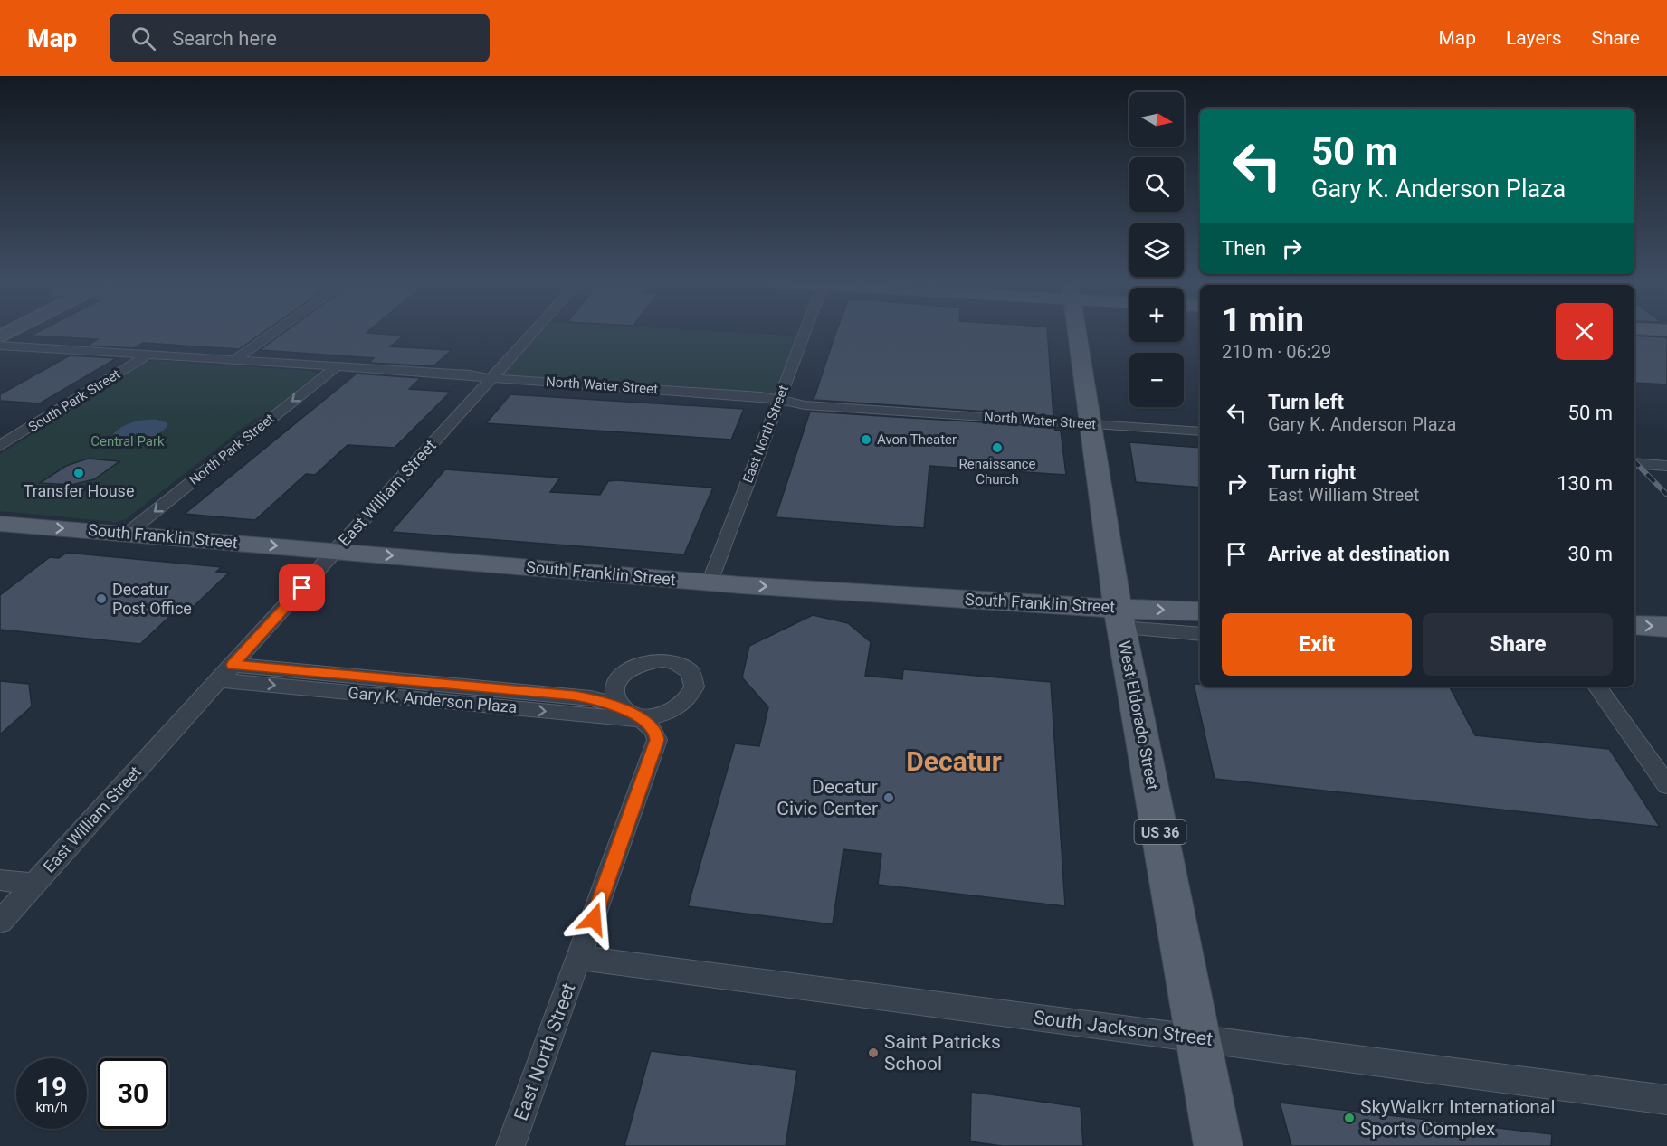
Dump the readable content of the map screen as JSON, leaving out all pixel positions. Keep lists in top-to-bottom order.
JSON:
{
  "streets": {
    "main road": ["South Franklin Street", "West Eldorado Street", "US 36"],
    "street": [
      "North Water Street",
      "South Park Street",
      "East North Street",
      "North Park Street",
      "East William Street",
      "Gary K. Anderson Plaza",
      "South Jackson Street"
    ]
  },
  "crossings": [
    ["North Water Street", "South Park Street"],
    ["North Water Street", "East North Street"],
    ["North Water Street", "North Park Street"],
    ["North Water Street", "East William Street"],
    ["North Water Street", "West Eldorado Street"],
    ["East North Street", "South Franklin Street"],
    ["East North Street", "South Jackson Street"],
    ["North Park Street", "South Franklin Street"],
    ["East William Street", "South Franklin Street"],
    ["East William Street", "Gary K. Anderson Plaza"],
    ["South Franklin Street", "West Eldorado Street"],
    ["West Eldorado Street", "South Jackson Street"]
  ],
  "one_way": ["North Park Street", "South Franklin Street"],
  "districts": ["Decatur"],
  "parks": ["Central Park"],
  "places": [
    "Avon Theater",
    "Renaissance Church",
    "Transfer House",
    "Decatur Post Office",
    "Decatur Civic Center",
    "Saint Patricks School",
    "SkyWalkrr International Sports Complex"
  ],
  "north": "right",
  "page": {
    "header": "Map",
    "search": "Search here",
    "nav": ["Map", "Layers", "Share"],
    "map_buttons": ["+", "−"],
    "turn": ["50 m", "Gary K. Anderson Plaza"],
    "then": "Then",
    "heading": ["1 min", "210 m · 06:29"],
    "list": [
      {
        "name": "Turn left",
        "note": "Gary K. Anderson Plaza",
        "value": "50 m"
      },
      {
        "name": "Turn right",
        "note": "East William Street",
        "value": "130 m"
      },
      {
        "name": "Arrive at destination",
        "value": "30 m"
      }
    ],
    "buttons": ["Exit", "Share"],
    "speed": "19 km/h",
    "limit": "30"
  }
}
